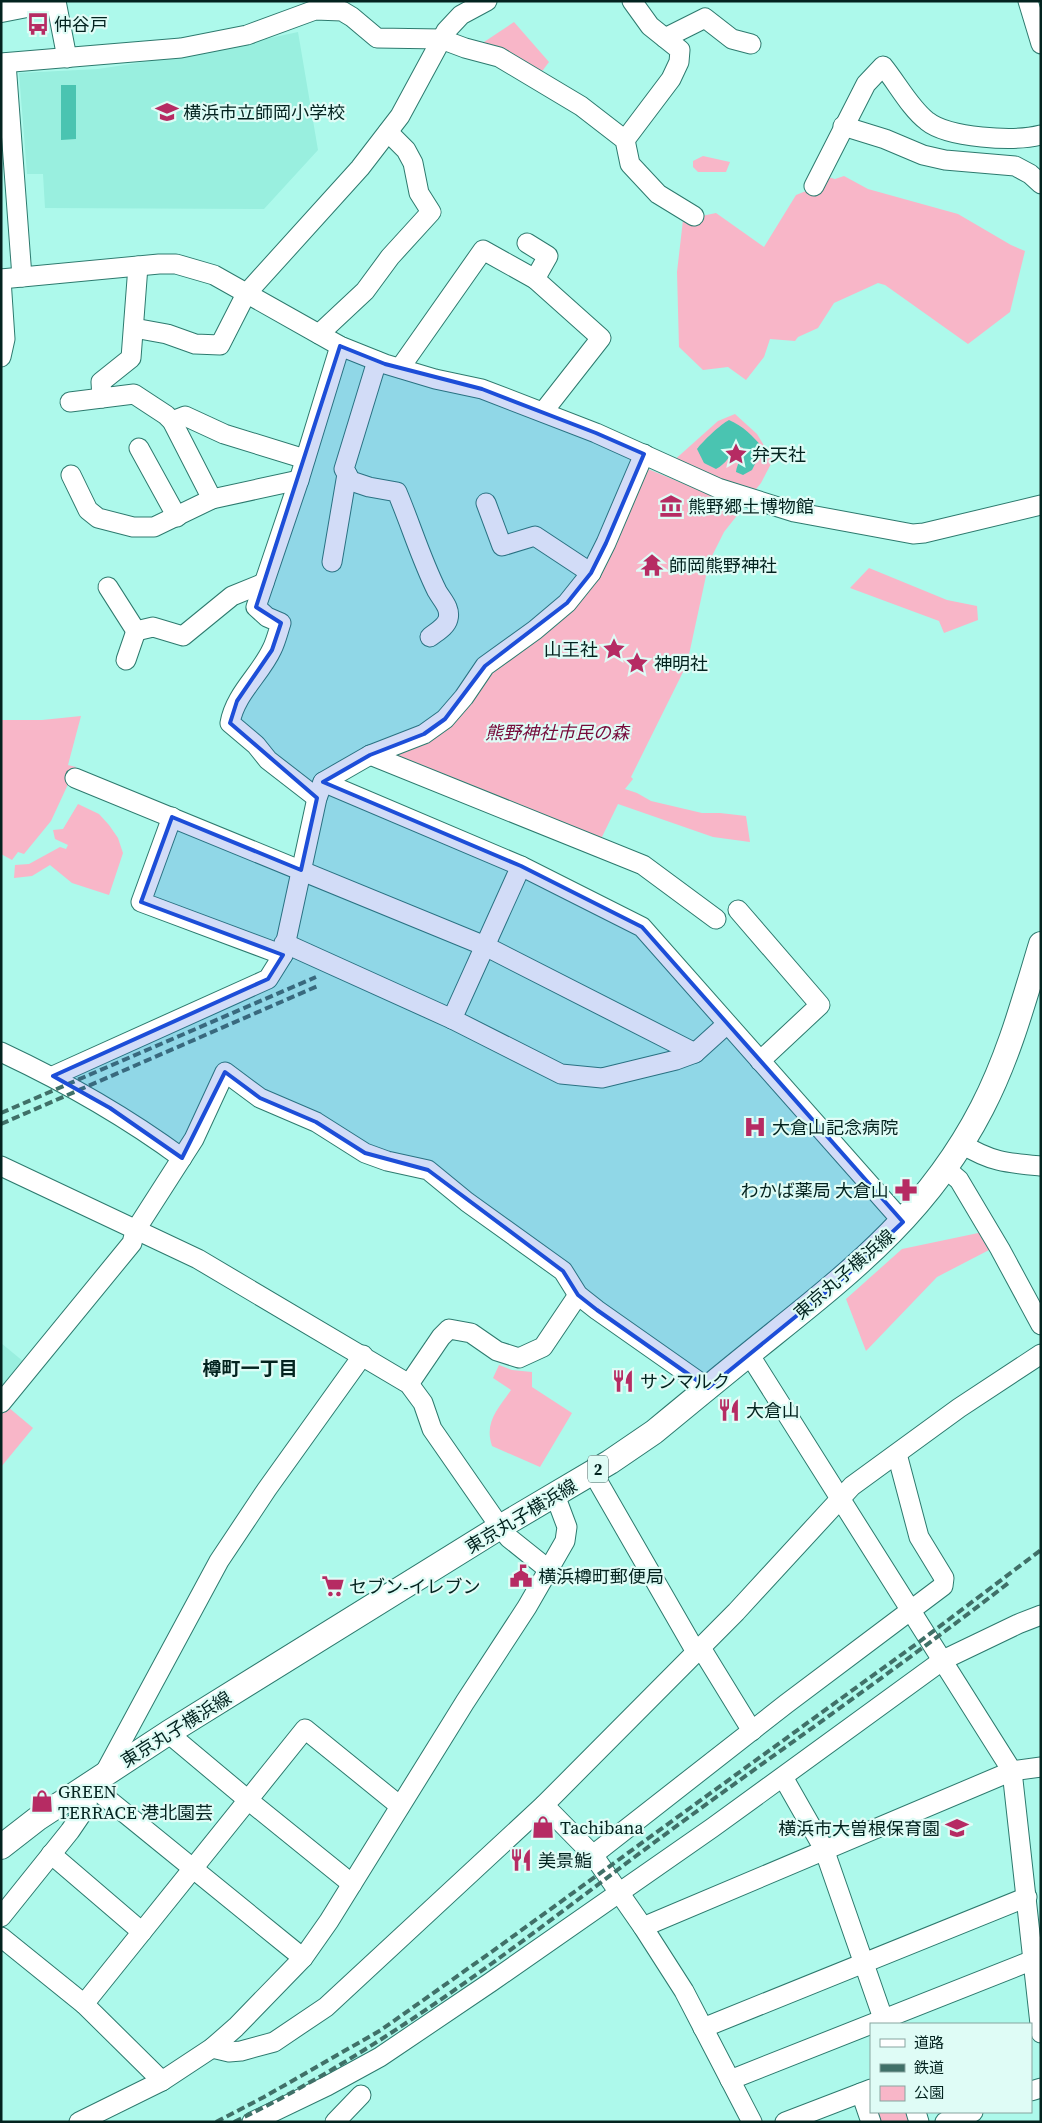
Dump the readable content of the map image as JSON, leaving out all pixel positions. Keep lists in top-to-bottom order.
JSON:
{
  "streets": {
    "main road": ["東京丸子横浜線", "2"]
  },
  "districts": ["樽町一丁目"],
  "parks": ["熊野神社市民の森"],
  "places": {
    "bus stop": ["仲谷戸"],
    "school or university": ["横浜市立師岡小学校", "横浜市大曽根保育園"],
    "place": ["弁天社", "山王社", "神明社"],
    "museum": ["熊野郷土博物館"],
    "temple": ["師岡熊野神社"],
    "hospital": ["大倉山記念病院"],
    "pharmacy": ["わかば薬局 大倉山"],
    "restaurant": ["サンマルク", "大倉山", "美景鮨"],
    "public building": ["横浜樽町郵便局"],
    "supermarket": ["セブン-イレブン"],
    "shop": ["GREEN TERRACE 港北園芸", "Tachibana"]
  },
  "legend": ["道路", "鉄道", "公園"]
}
